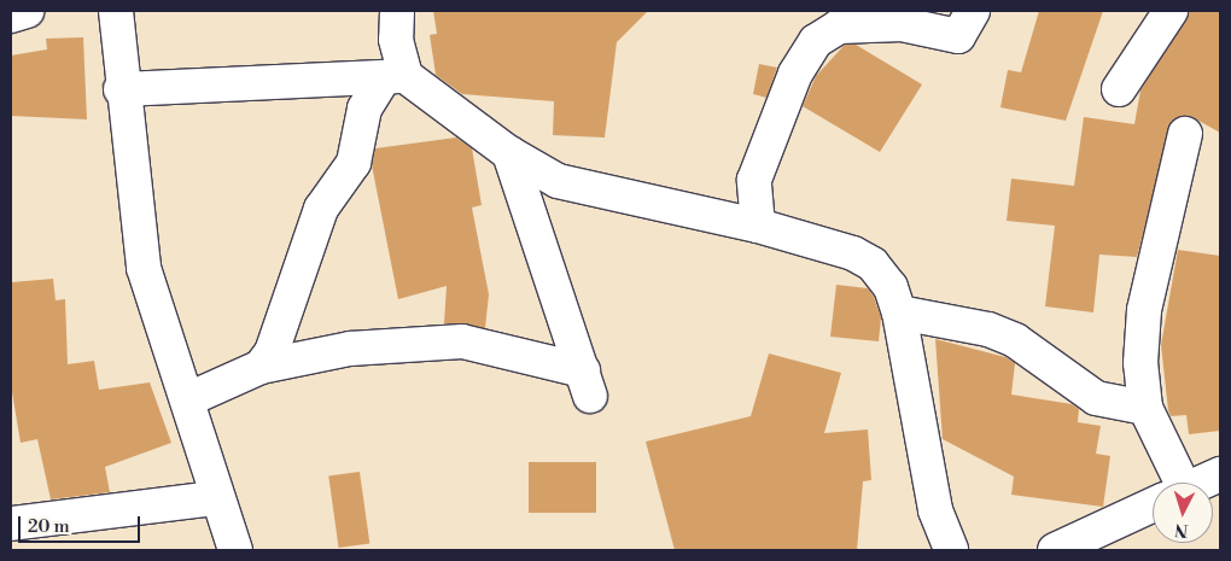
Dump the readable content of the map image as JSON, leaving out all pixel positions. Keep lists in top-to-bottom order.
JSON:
{
  "scale_bar": "20 m",
  "north": "bottom"
}
